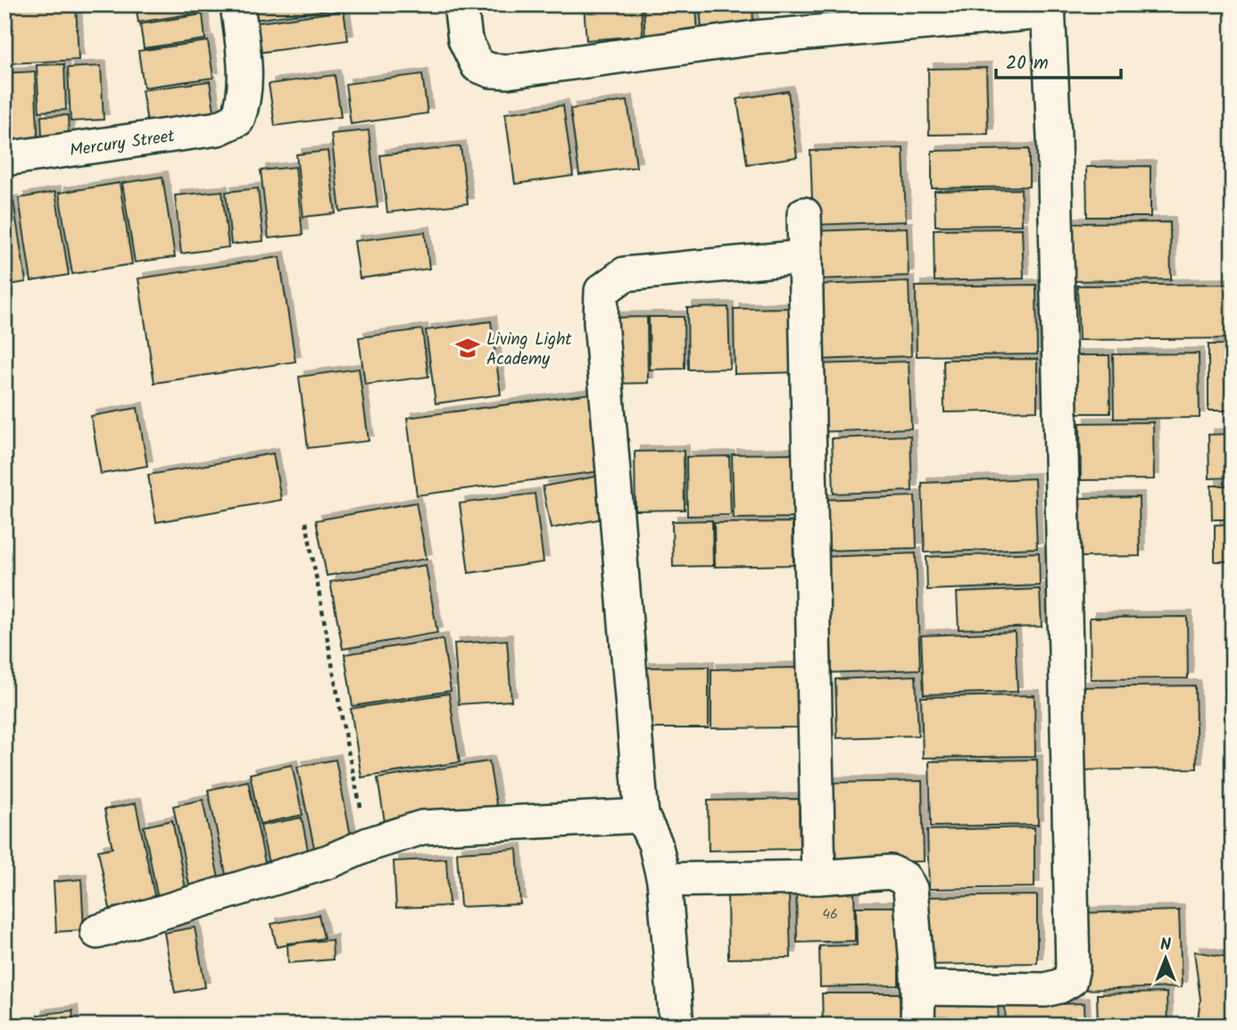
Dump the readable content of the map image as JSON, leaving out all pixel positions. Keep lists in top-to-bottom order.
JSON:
{
  "streets": {
    "street": ["Mercury Street"]
  },
  "places": {
    "school or university": ["Living Light Academy"]
  },
  "house_numbers": ["46"],
  "scale_bar": "20 m",
  "north": "top"
}
